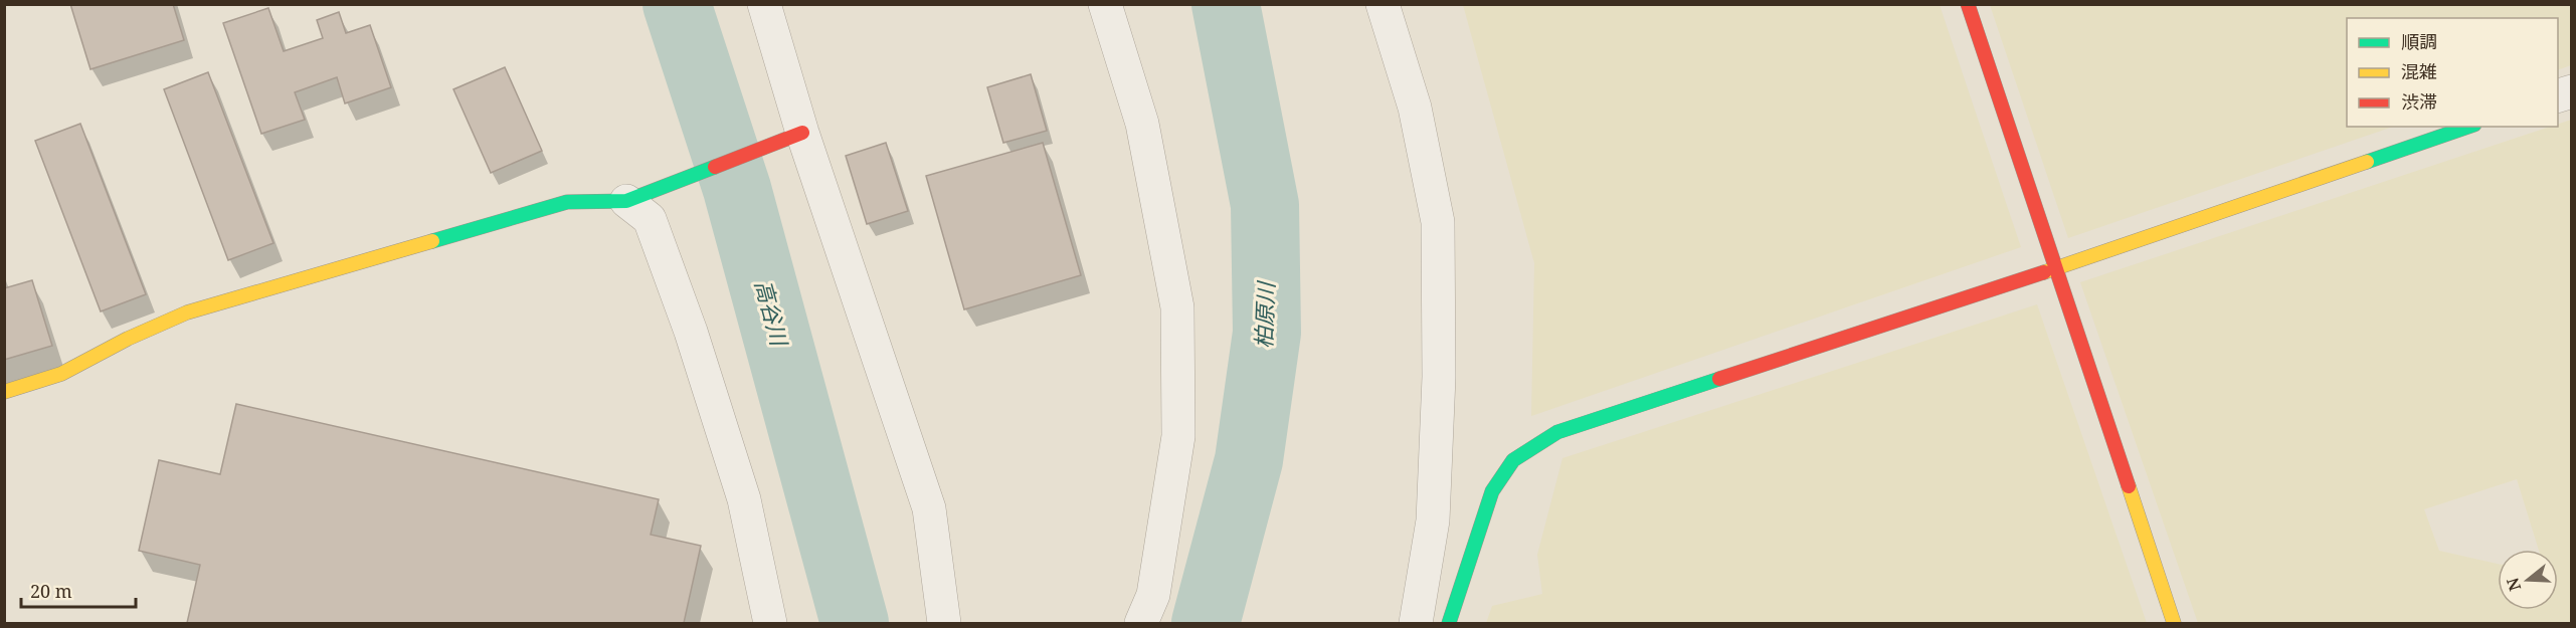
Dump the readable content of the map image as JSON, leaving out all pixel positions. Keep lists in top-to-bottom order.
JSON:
{
  "water": ["高谷川", "柏原川"],
  "legend": ["順調", "混雑", "渋滞"],
  "scale_bar": "20 m",
  "north": "left"
}
